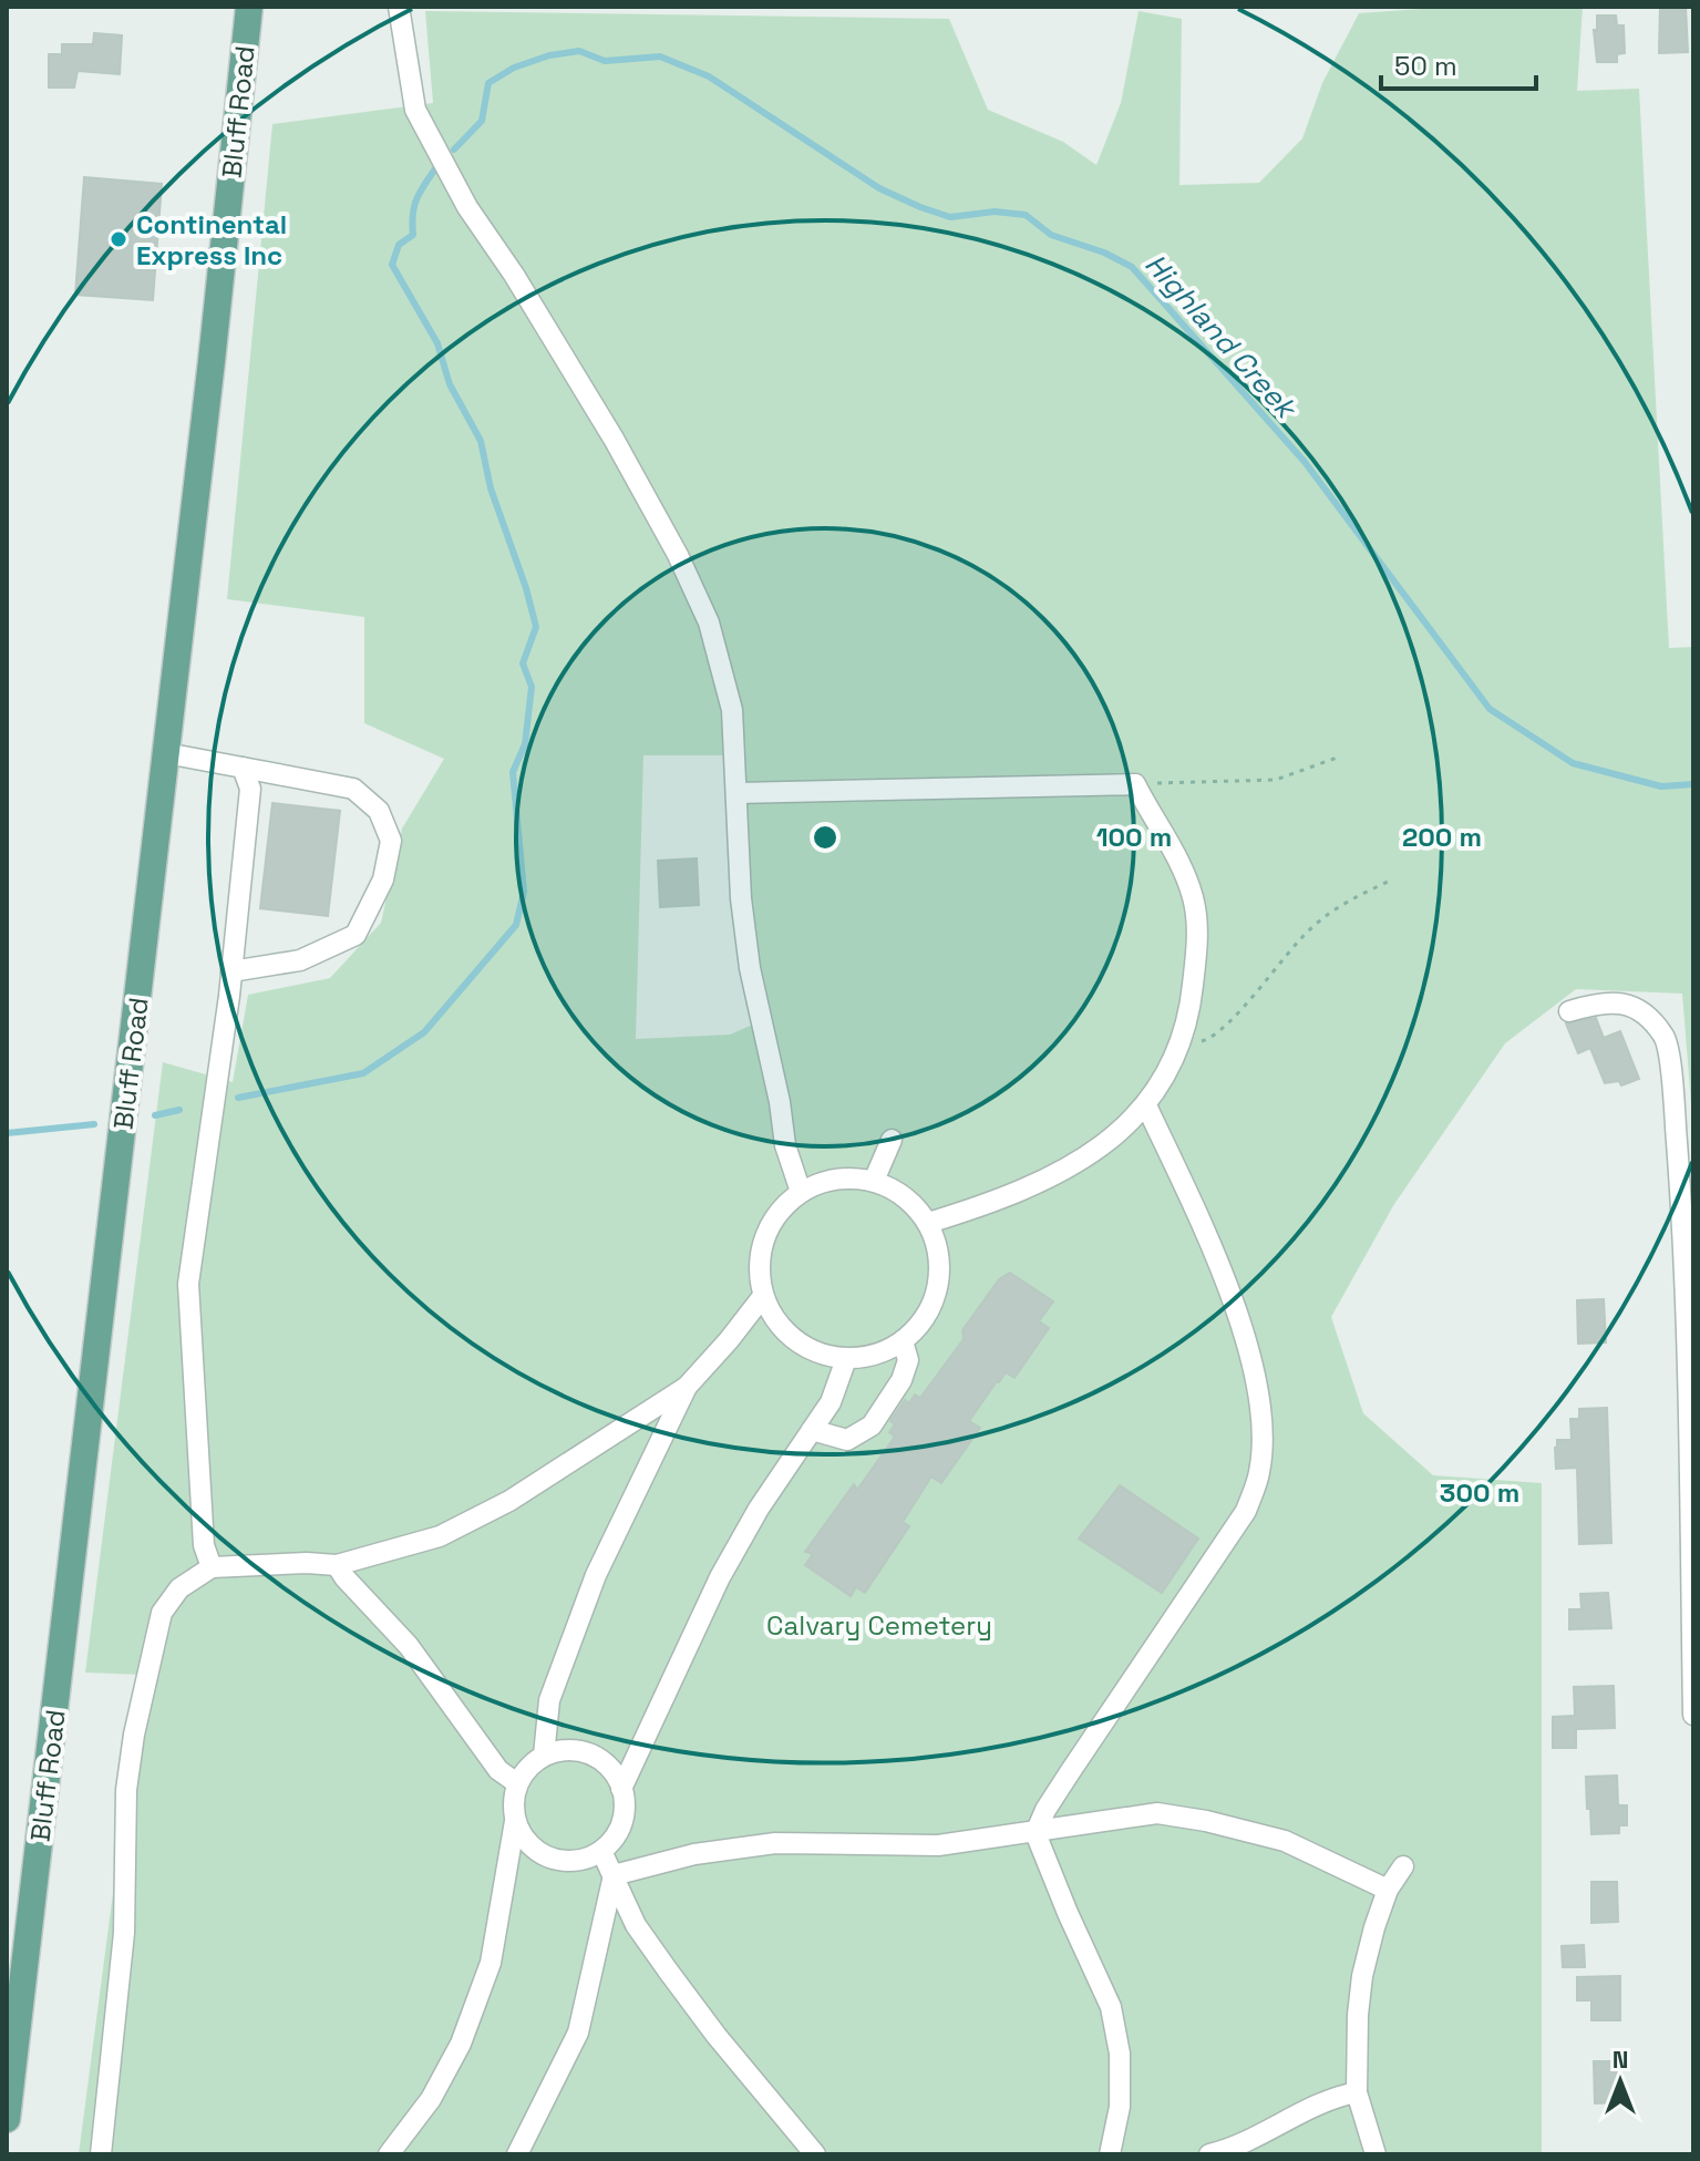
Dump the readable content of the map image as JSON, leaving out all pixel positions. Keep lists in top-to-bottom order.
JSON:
{
  "streets": {
    "main road": ["Bluff Road"]
  },
  "water": ["Highland Creek"],
  "parks": ["Calvary Cemetery"],
  "places": ["Continental Express Inc"],
  "scale_bar": "50 m",
  "north": "top",
  "rings": ["100 m", "200 m", "300 m"]
}
